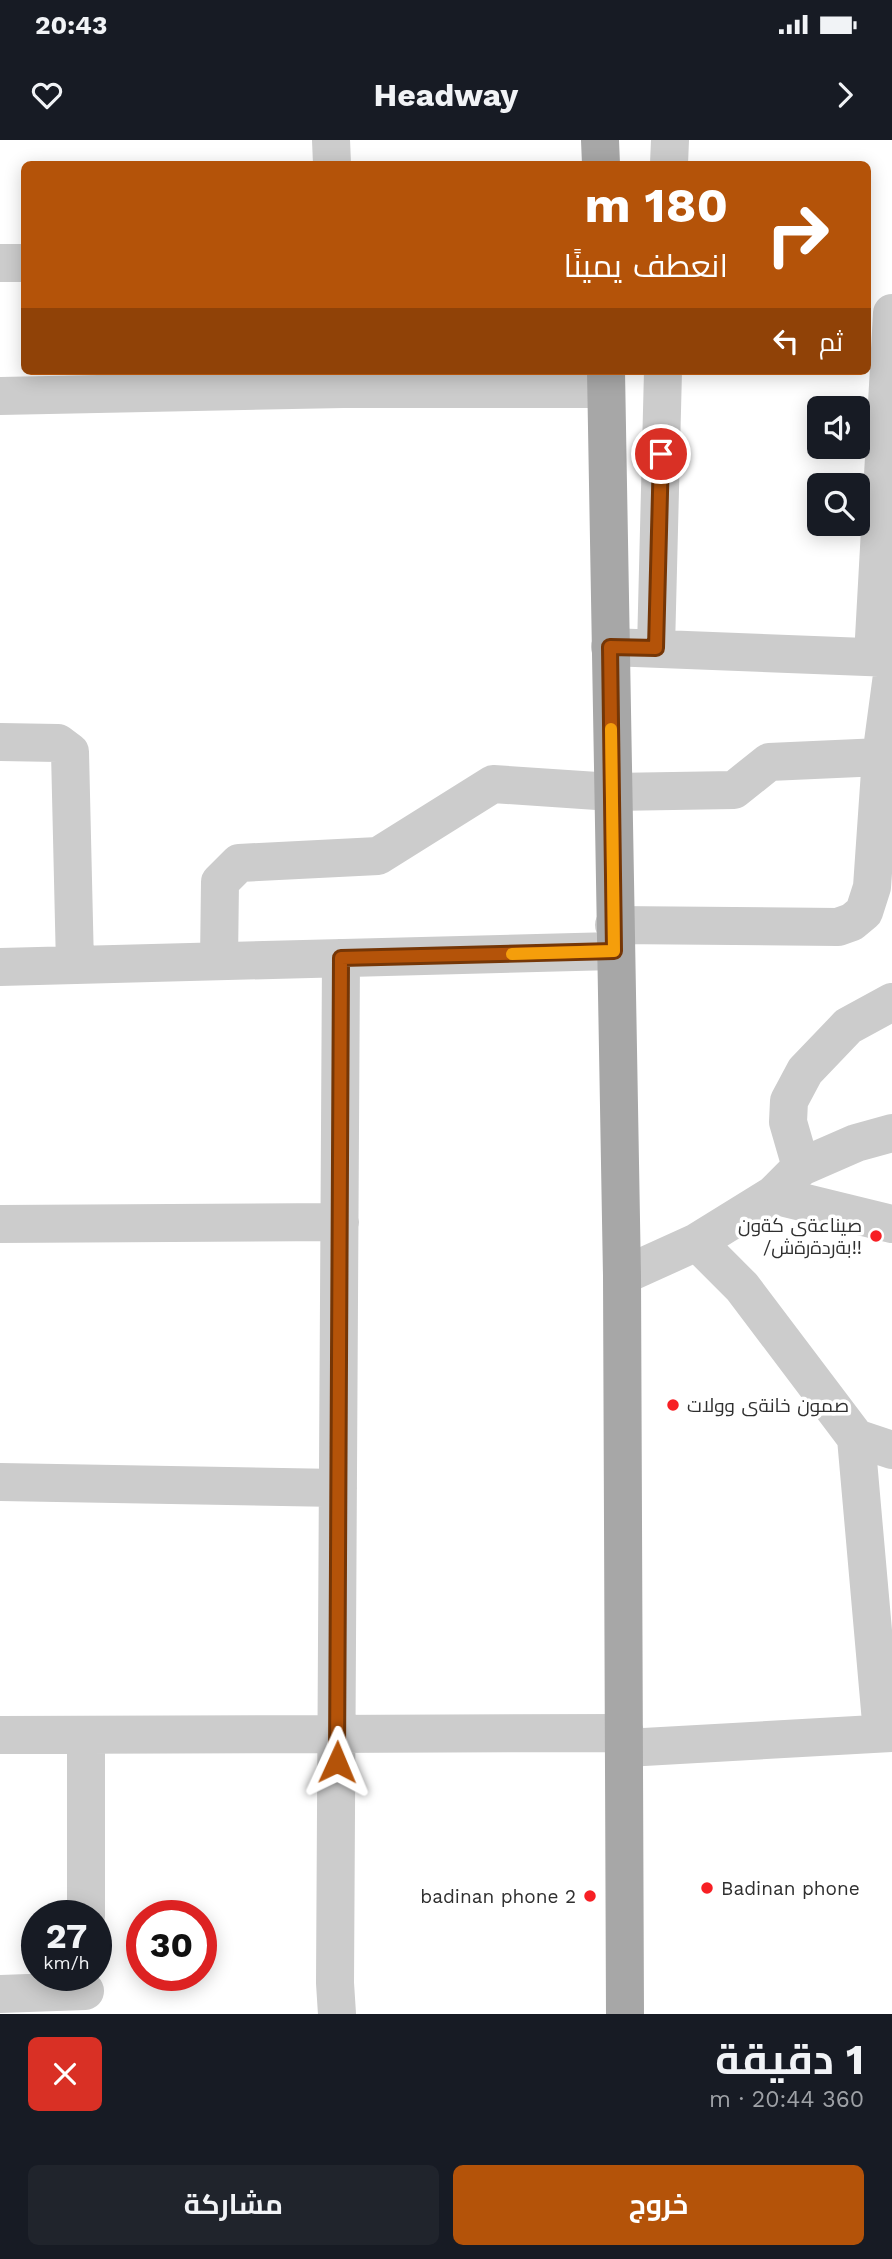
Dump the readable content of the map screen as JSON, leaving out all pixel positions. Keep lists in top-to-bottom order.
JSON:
{
  "places": [
    "صيناعةى كةون /بةردةرةش!!",
    "صمون خانةی وولات",
    "Badinan phone",
    "badinan phone 2"
  ],
  "page": {
    "status": "20:43",
    "header": "Headway",
    "turn": ["180 m", "انعطف يمينًا"],
    "then": "ثم",
    "speed": "27 km/h",
    "limit": "30",
    "heading": ["1 دقيقة", "360 m · 20:44"],
    "buttons": ["خروج", "مشاركة"]
  }
}
